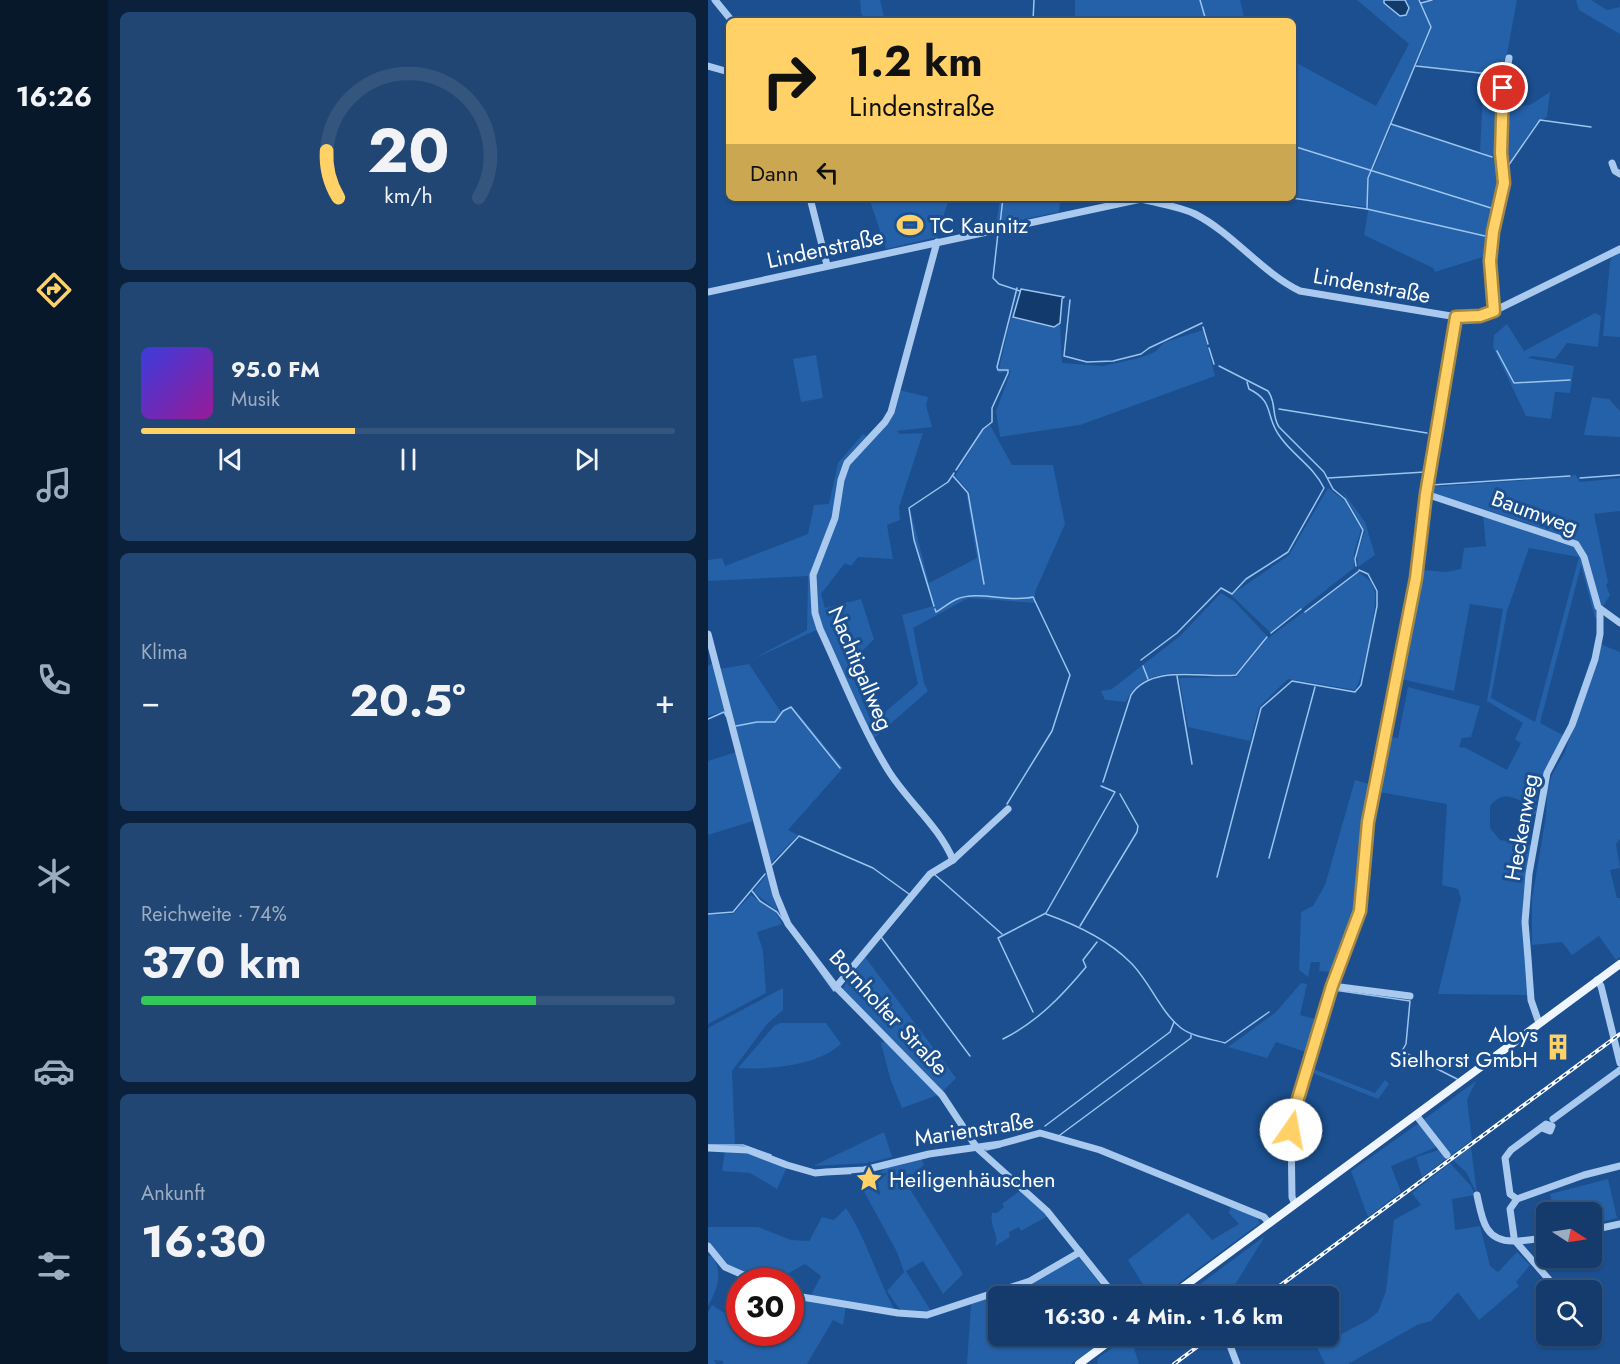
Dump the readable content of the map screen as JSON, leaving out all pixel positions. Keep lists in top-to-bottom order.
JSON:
{
  "streets": {
    "street": [
      "Lindenstraße",
      "Baumweg",
      "Nachtigallweg",
      "Heckenweg",
      "Bornholter Straße",
      "Marienstraße"
    ]
  },
  "crossings": [
    ["Lindenstraße", "Nachtigallweg"],
    ["Baumweg", "Heckenweg"],
    ["Bornholter Straße", "Marienstraße"]
  ],
  "places": {
    "sports": ["TC Kaunitz"],
    "building": ["Aloys Sielhorst GmbH"],
    "place": ["Heiligenhäuschen"]
  },
  "north": "right",
  "page": {
    "tabs": "16:26",
    "turn": ["1.2 km", "Lindenstraße"],
    "then": "Dann",
    "song": ["95.0 FM", "Musik"],
    "tile": [
      "Klima",
      ["Reichweite · 74%", "370 km"],
      ["Ankunft", "16:30"]
    ],
    "heat": ["−", "20.5°", "+"],
    "limit": "30",
    "trip": "16:30 · 4 Min. · 1.6 km",
    "gauge": ["20", "km/h"]
  }
}
